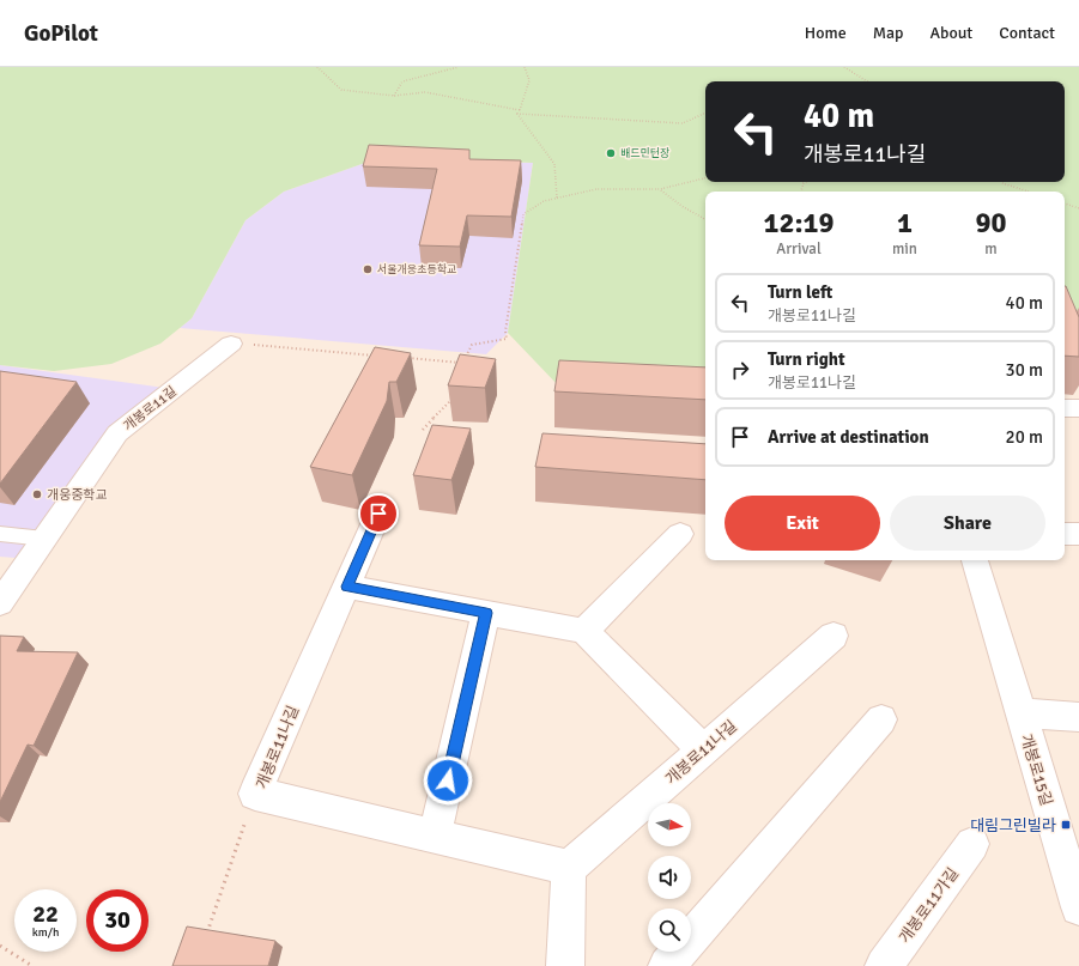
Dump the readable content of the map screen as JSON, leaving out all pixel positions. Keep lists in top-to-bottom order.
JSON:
{
  "streets": {
    "street": [
      "개봉로11길",
      "개봉로11나길",
      "개봉로15길",
      "개봉로11가길"
    ]
  },
  "places": {
    "other": ["배드민턴장", "서울개웅초등학교", "개웅중학교"],
    "transit": ["대림그린빌라"]
  },
  "north": "right",
  "page": {
    "header": "GoPilot",
    "nav": [
      "Home",
      "Map",
      "About",
      "Contact"
    ],
    "turn": ["40 m", "개봉로11나길"],
    "eta": [
      "12:19",
      "Arrival",
      "1",
      "min",
      "90",
      "m"
    ],
    "list": [
      {
        "name": "Turn left",
        "note": "개봉로11나길",
        "value": "40 m"
      },
      {
        "name": "Turn right",
        "note": "개봉로11나길",
        "value": "30 m"
      },
      {
        "name": "Arrive at destination",
        "value": "20 m"
      }
    ],
    "buttons": ["Exit", "Share"],
    "speed": "22 km/h",
    "limit": "30"
  }
}
